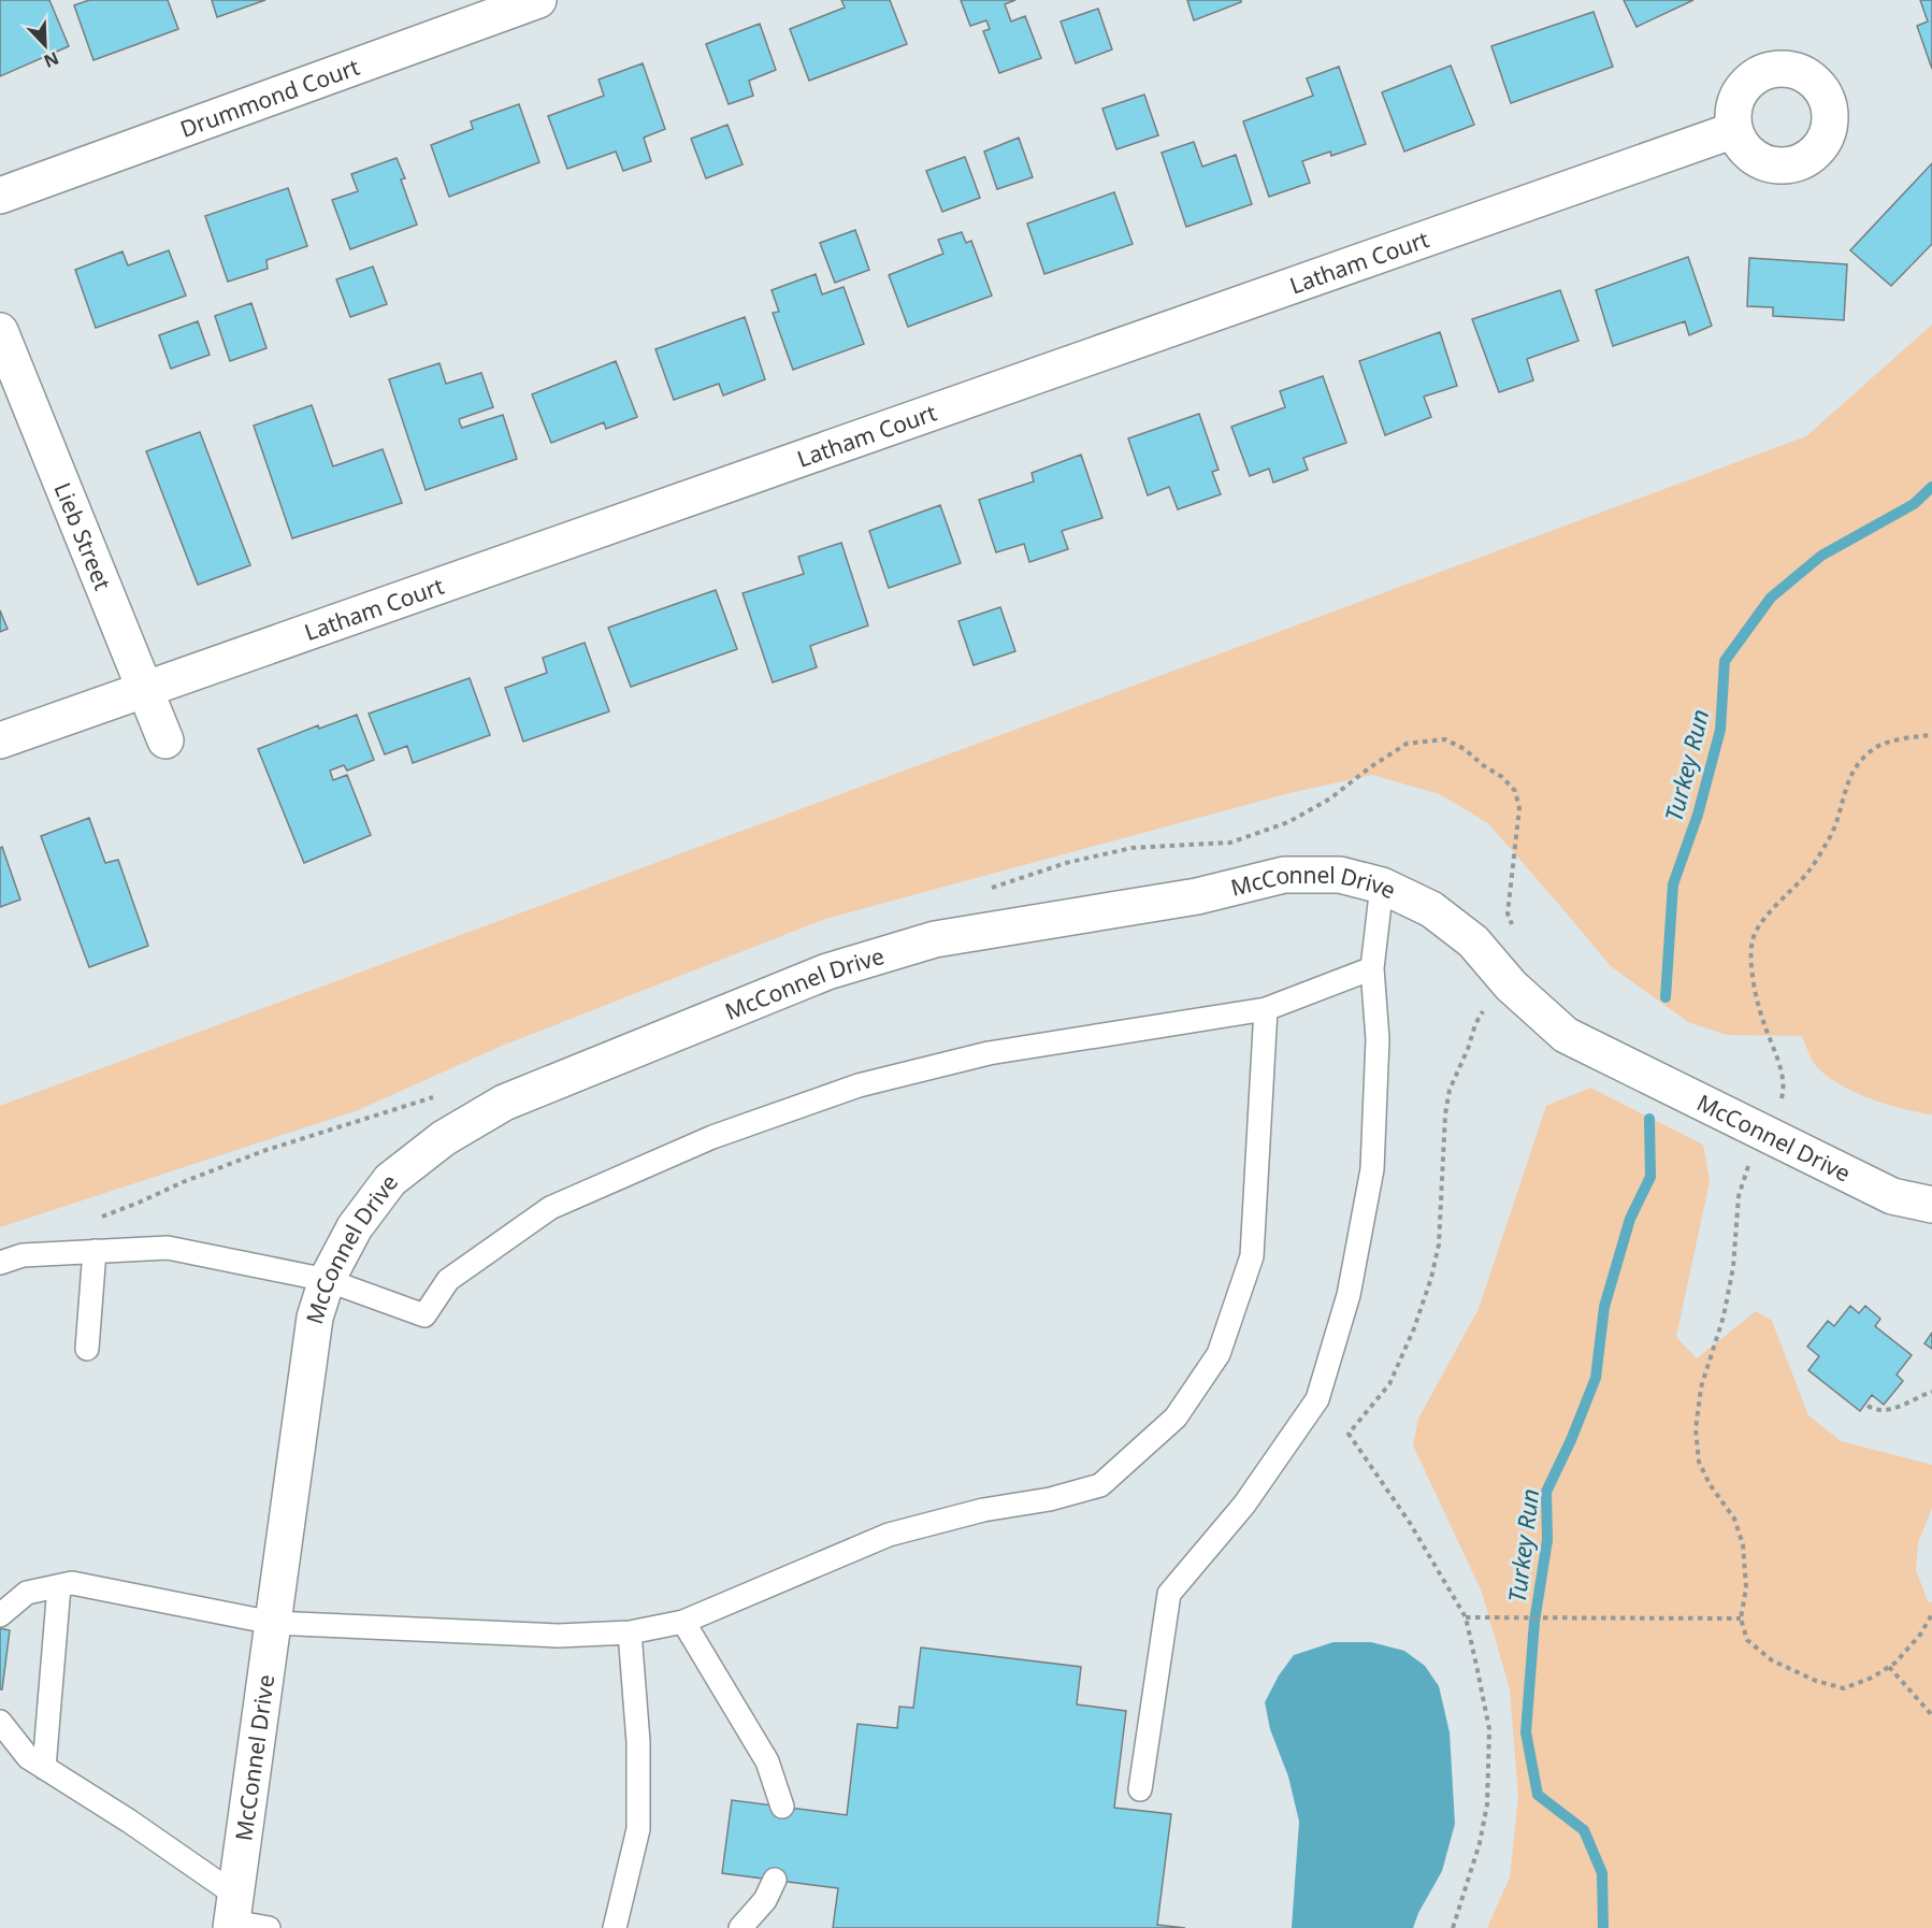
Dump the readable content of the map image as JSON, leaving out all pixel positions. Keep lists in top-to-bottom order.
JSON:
{
  "streets": {
    "street": [
      "Drummond Court",
      "Latham Court",
      "Lieb Street",
      "McConnel Drive"
    ]
  },
  "crossings": [
    ["Latham Court", "Lieb Street"]
  ],
  "water": ["Turkey Run"],
  "north": "bottom right"
}
